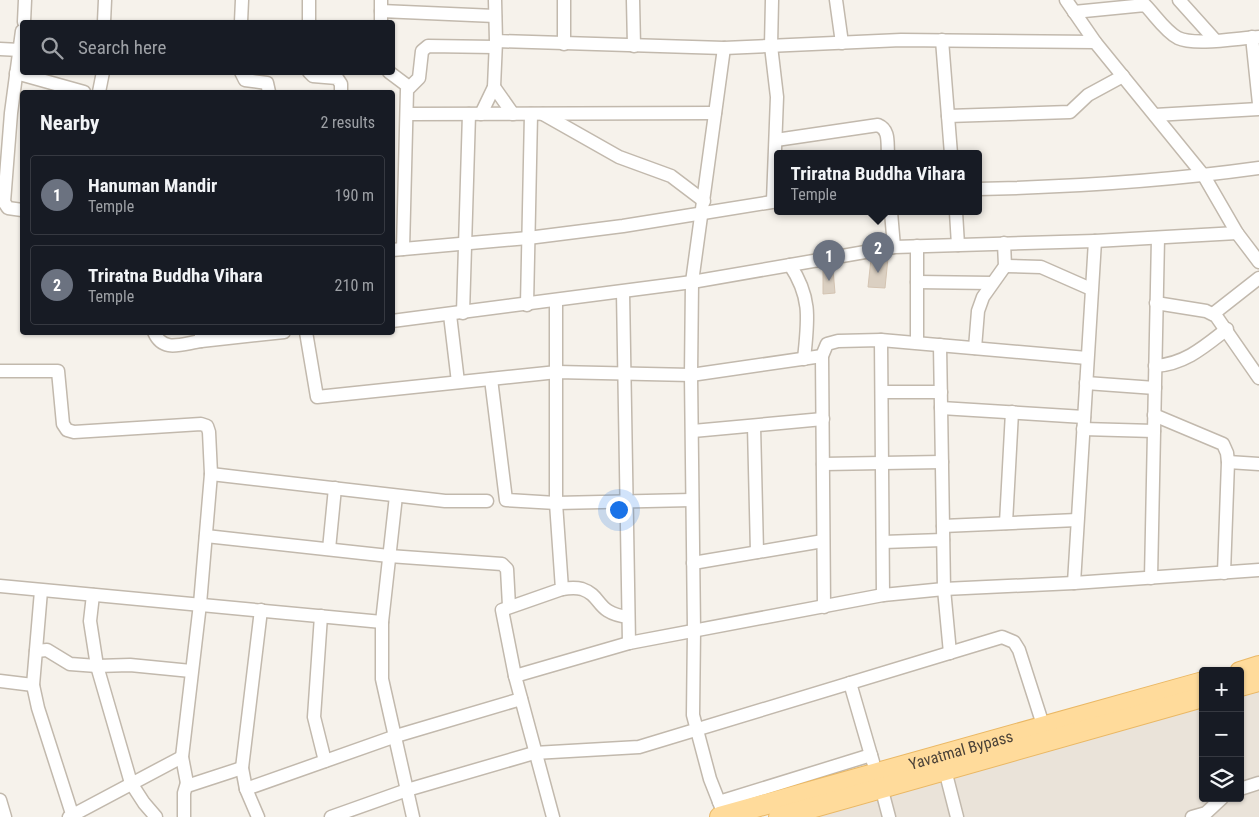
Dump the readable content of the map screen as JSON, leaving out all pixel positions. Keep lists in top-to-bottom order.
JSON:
{
  "streets": {
    "main road": ["Yavatmal Bypass"]
  },
  "page": {
    "search": "Search here",
    "heading": ["Nearby", "2 results"],
    "popup": ["Triratna Buddha Vihara", "Temple"],
    "list": [
      {
        "mark": "1",
        "name": "Hanuman Mandir",
        "note": "Temple",
        "value": "190 m"
      },
      {
        "mark": "2",
        "name": "Triratna Buddha Vihara",
        "note": "Temple",
        "value": "210 m"
      }
    ],
    "pins": ["2", "1"],
    "map_buttons": ["+", "−"]
  }
}
